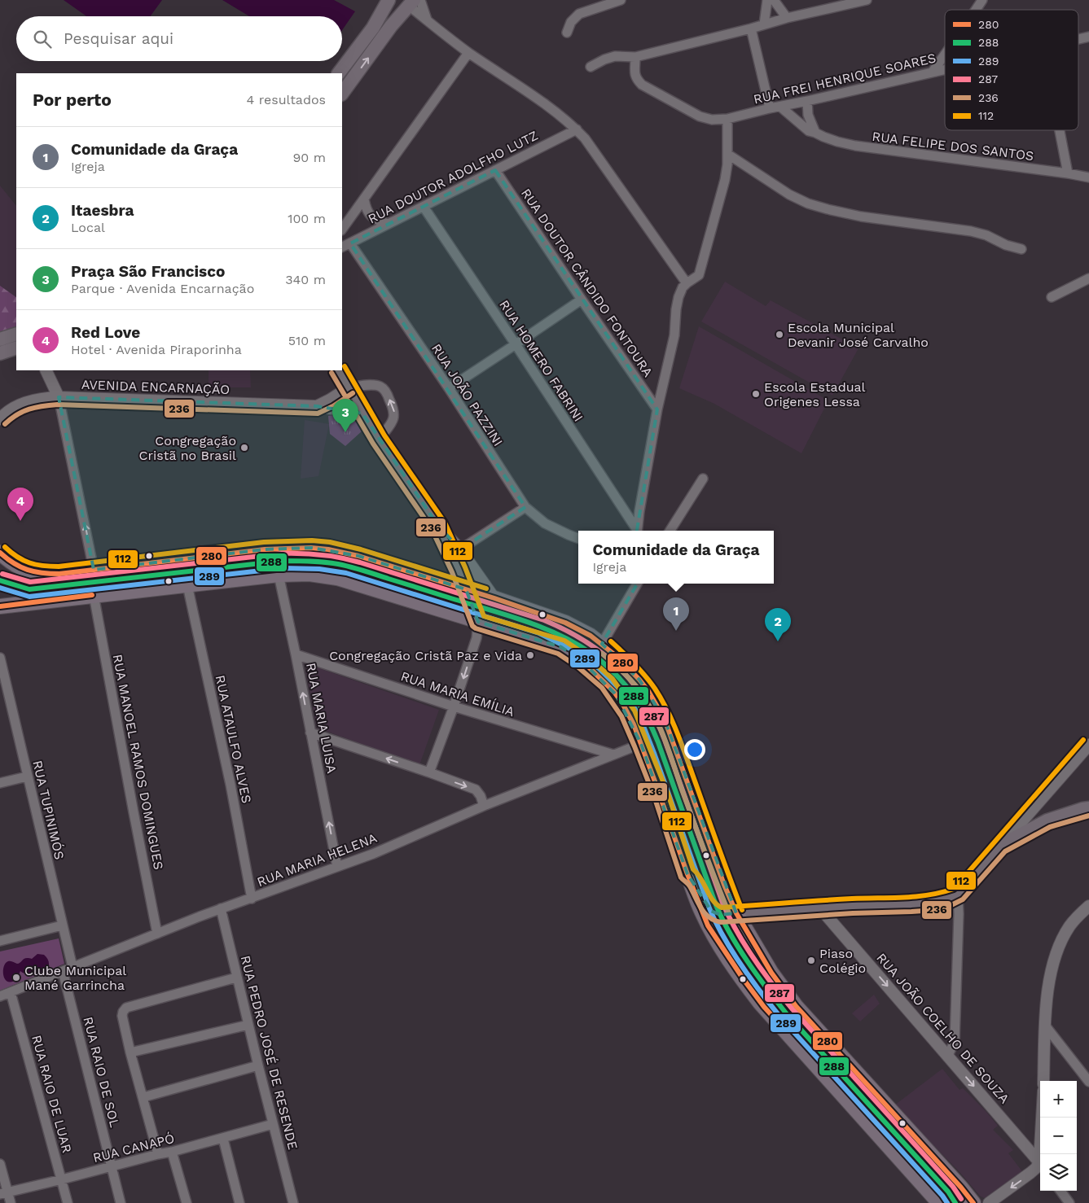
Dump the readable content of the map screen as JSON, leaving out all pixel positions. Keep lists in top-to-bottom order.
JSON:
{
  "streets": {
    "street": [
      "RUA FREI HENRIQUE SOARES",
      "RUA FELIPE DOS SANTOS",
      "RUA DOUTOR ADOLFHO LUTZ",
      "RUA DOUTOR CÂNDIDO FONTOURA",
      "RUA HOMERO FABRINI",
      "AVENIDA ENCARNAÇÃO",
      "RUA JOÃO PAZZINI",
      "RUA MARIA EMÍLIA",
      "RUA MARIA LUISA",
      "RUA ATAULFO ALVES",
      "RUA MANOEL RAMOS DOMINGUES",
      "RUA TUPINIMÓS",
      "RUA MARIA HELENA",
      "RUA JOÃO COELHO DE SOUZA",
      "RUA PEDRO JOSÉ DE RESENDE",
      "RUA RAIO DE SOL",
      "RUA RAIO DE LUAR",
      "RUA CANAPÓ"
    ]
  },
  "crossings": [
    ["RUA FREI HENRIQUE SOARES", "RUA FELIPE DOS SANTOS"],
    ["RUA DOUTOR ADOLFHO LUTZ", "RUA DOUTOR CÂNDIDO FONTOURA"],
    ["RUA DOUTOR ADOLFHO LUTZ", "RUA HOMERO FABRINI"],
    ["RUA DOUTOR ADOLFHO LUTZ", "RUA JOÃO PAZZINI"],
    ["RUA MARIA EMÍLIA", "RUA MARIA LUISA"],
    ["RUA MARIA EMÍLIA", "RUA MARIA HELENA"],
    ["RUA MARIA LUISA", "RUA MARIA HELENA"],
    ["RUA ATAULFO ALVES", "RUA MARIA HELENA"],
    ["RUA MANOEL RAMOS DOMINGUES", "RUA MARIA HELENA"],
    ["RUA TUPINIMÓS", "RUA MARIA HELENA"],
    ["RUA MARIA HELENA", "RUA PEDRO JOSÉ DE RESENDE"],
    ["RUA MARIA HELENA", "RUA RAIO DE SOL"],
    ["RUA MARIA HELENA", "RUA RAIO DE LUAR"],
    ["RUA PEDRO JOSÉ DE RESENDE", "RUA CANAPÓ"],
    ["RUA RAIO DE SOL", "RUA CANAPÓ"],
    ["RUA RAIO DE LUAR", "RUA CANAPÓ"]
  ],
  "one_way": ["RUA MARIA LUISA", "RUA JOÃO COELHO DE SOUZA"],
  "places": [
    "Escola Municipal Devanir José Carvalho",
    "Escola Estadual Origenes Lessa",
    "Congregação Cristã no Brasil",
    "Congregação Cristã Paz e Vida",
    "Piaso Colégio",
    "Clube Municipal Mané Garrincha"
  ],
  "lines": [
    "transit line 112",
    "transit line 236",
    "transit line 280",
    "transit line 287",
    "transit line 288",
    "transit line 289"
  ],
  "legend": [
    "280",
    "288",
    "289",
    "287",
    "236",
    "112"
  ],
  "page": {
    "search": "Pesquisar aqui",
    "heading": ["Por perto", "4 resultados"],
    "list": [
      {
        "mark": "1",
        "name": "Comunidade da Graça",
        "note": "Igreja",
        "value": "90 m"
      },
      {
        "mark": "2",
        "name": "Itaesbra",
        "note": "Local",
        "value": "100 m"
      },
      {
        "mark": "3",
        "name": "Praça São Francisco",
        "note": "Parque · Avenida Encarnação",
        "value": "340 m"
      },
      {
        "mark": "4",
        "name": "Red Love",
        "note": "Hotel · Avenida Piraporinha",
        "value": "510 m"
      }
    ],
    "pins": [
      "3",
      "4",
      "1",
      "2"
    ],
    "popup": ["Comunidade da Graça", "Igreja"],
    "map_buttons": ["+", "−"]
  }
}
